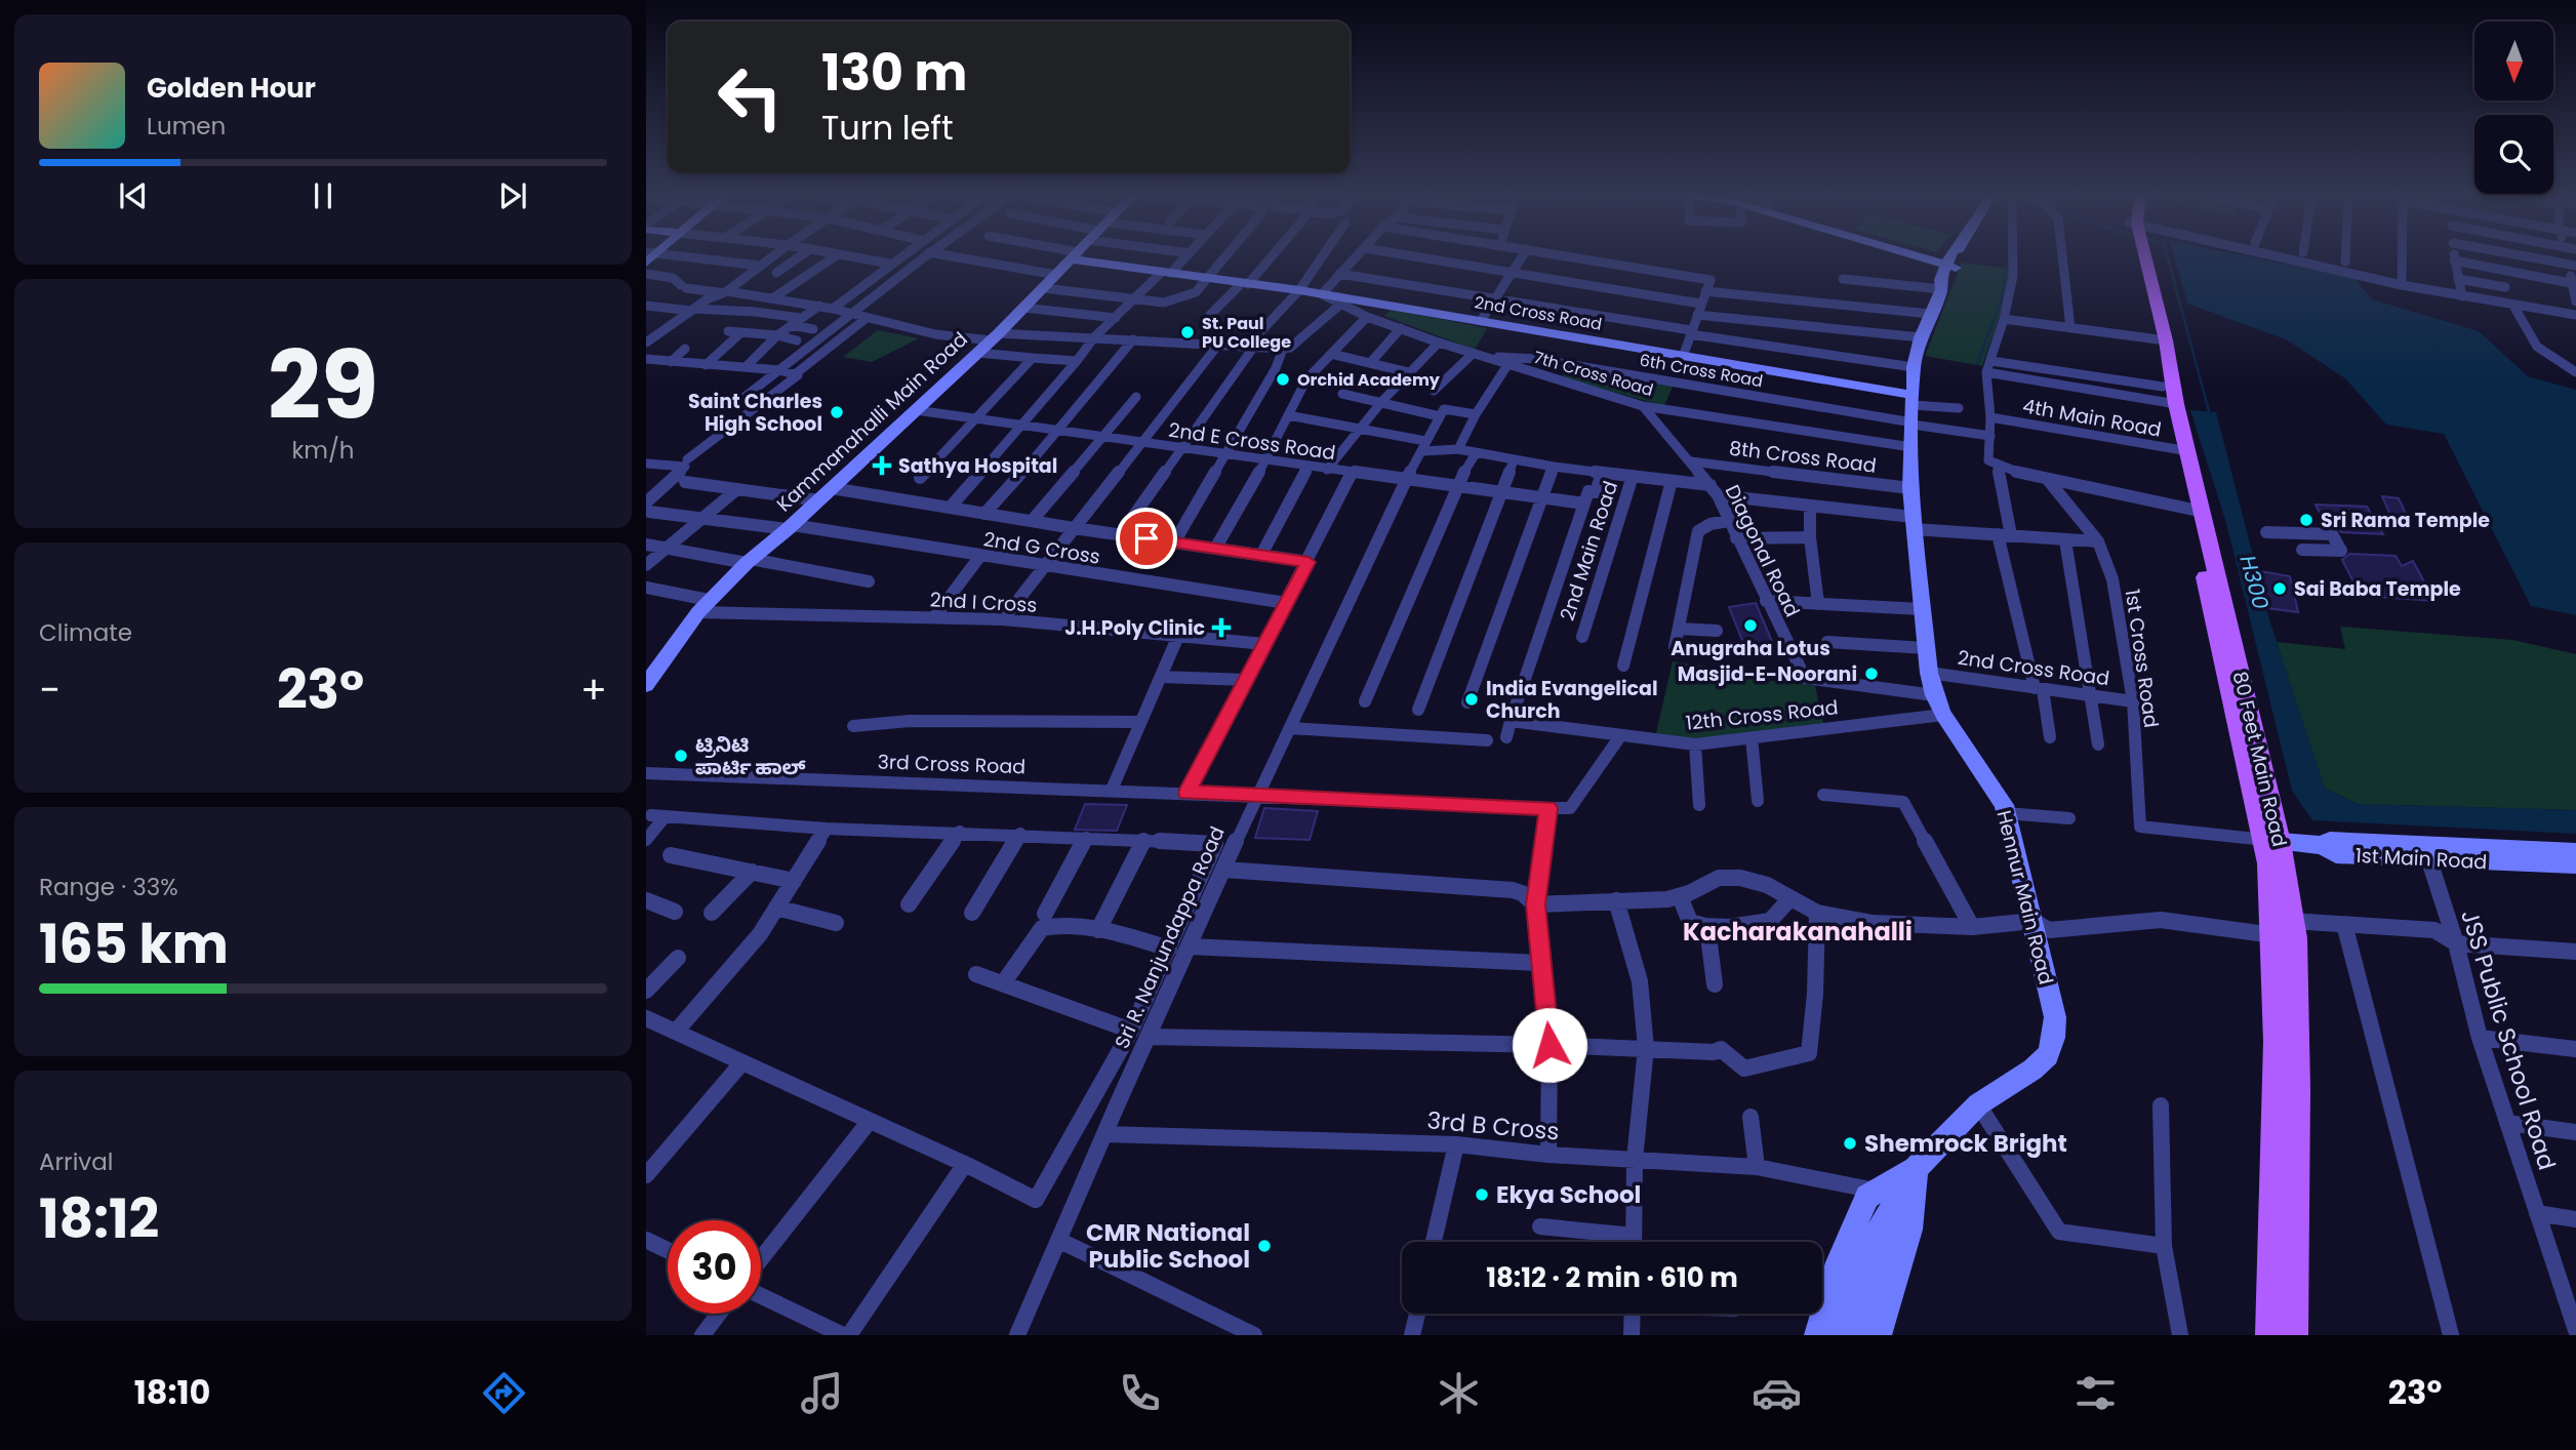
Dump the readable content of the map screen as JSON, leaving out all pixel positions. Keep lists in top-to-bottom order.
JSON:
{
  "streets": {
    "main road": [
      "2nd Cross Road",
      "Kammanahalli Main Road",
      "80 Feet Main Road",
      "1st Main Road",
      "Hennur Main Road"
    ],
    "street": [
      "6th Cross Road",
      "7th Cross Road",
      "4th Main Road",
      "2nd E Cross Road",
      "8th Cross Road",
      "2nd G Cross",
      "2nd Main Road",
      "Diagonal Road",
      "2nd I Cross",
      "1st Cross Road",
      "12th Cross Road",
      "3rd Cross Road",
      "Sri R. Nanjundappa Road",
      "JSS Public School Road",
      "3rd B Cross"
    ]
  },
  "crossings": [
    ["2nd Cross Road", "6th Cross Road"],
    ["2nd Cross Road", "7th Cross Road"],
    ["2nd Cross Road", "1st Cross Road"],
    ["2nd Cross Road", "Hennur Main Road"],
    ["6th Cross Road", "7th Cross Road"],
    ["6th Cross Road", "Hennur Main Road"],
    ["7th Cross Road", "Diagonal Road"],
    ["7th Cross Road", "Hennur Main Road"],
    ["4th Main Road", "80 Feet Main Road"],
    ["Kammanahalli Main Road", "2nd E Cross Road"],
    ["Kammanahalli Main Road", "2nd G Cross"],
    ["Kammanahalli Main Road", "2nd I Cross"],
    ["2nd E Cross Road", "Sri R. Nanjundappa Road"],
    ["8th Cross Road", "Diagonal Road"],
    ["8th Cross Road", "Hennur Main Road"],
    ["1st Cross Road", "1st Main Road"],
    ["12th Cross Road", "Hennur Main Road"],
    ["80 Feet Main Road", "1st Main Road"],
    ["3rd Cross Road", "Sri R. Nanjundappa Road"],
    ["1st Main Road", "JSS Public School Road"],
    ["Hennur Main Road", "3rd B Cross"],
    ["Sri R. Nanjundappa Road", "3rd B Cross"]
  ],
  "districts": ["Kacharakanahalli"],
  "water": ["H300"],
  "places": {
    "other": [
      "St. Paul PU College",
      "Orchid Academy",
      "Saint Charles High School",
      "Sri Rama Temple",
      "Sai Baba Temple",
      "Anugraha Lotus",
      "Masjid-E-Noorani",
      "India Evangelical Church",
      "ಟ್ರಿನಿಟಿ ಪಾರ್ಟಿ ಹಾಲ್",
      "Shemrock Bright",
      "Ekya School",
      "CMR National Public School"
    ],
    "health": ["Sathya Hospital", "J.H.Poly Clinic"]
  },
  "north": "bottom",
  "page": {
    "turn": ["130 m", "Turn left"],
    "song": ["Golden Hour", "Lumen"],
    "tile": [
      ["29", "km/h"],
      "Climate",
      ["Range · 33%", "165 km"],
      ["Arrival", "18:12"]
    ],
    "heat": ["−", "23°", "+"],
    "limit": "30",
    "trip": "18:12 · 2 min · 610 m",
    "tabs": ["18:10", "23°"]
  }
}
